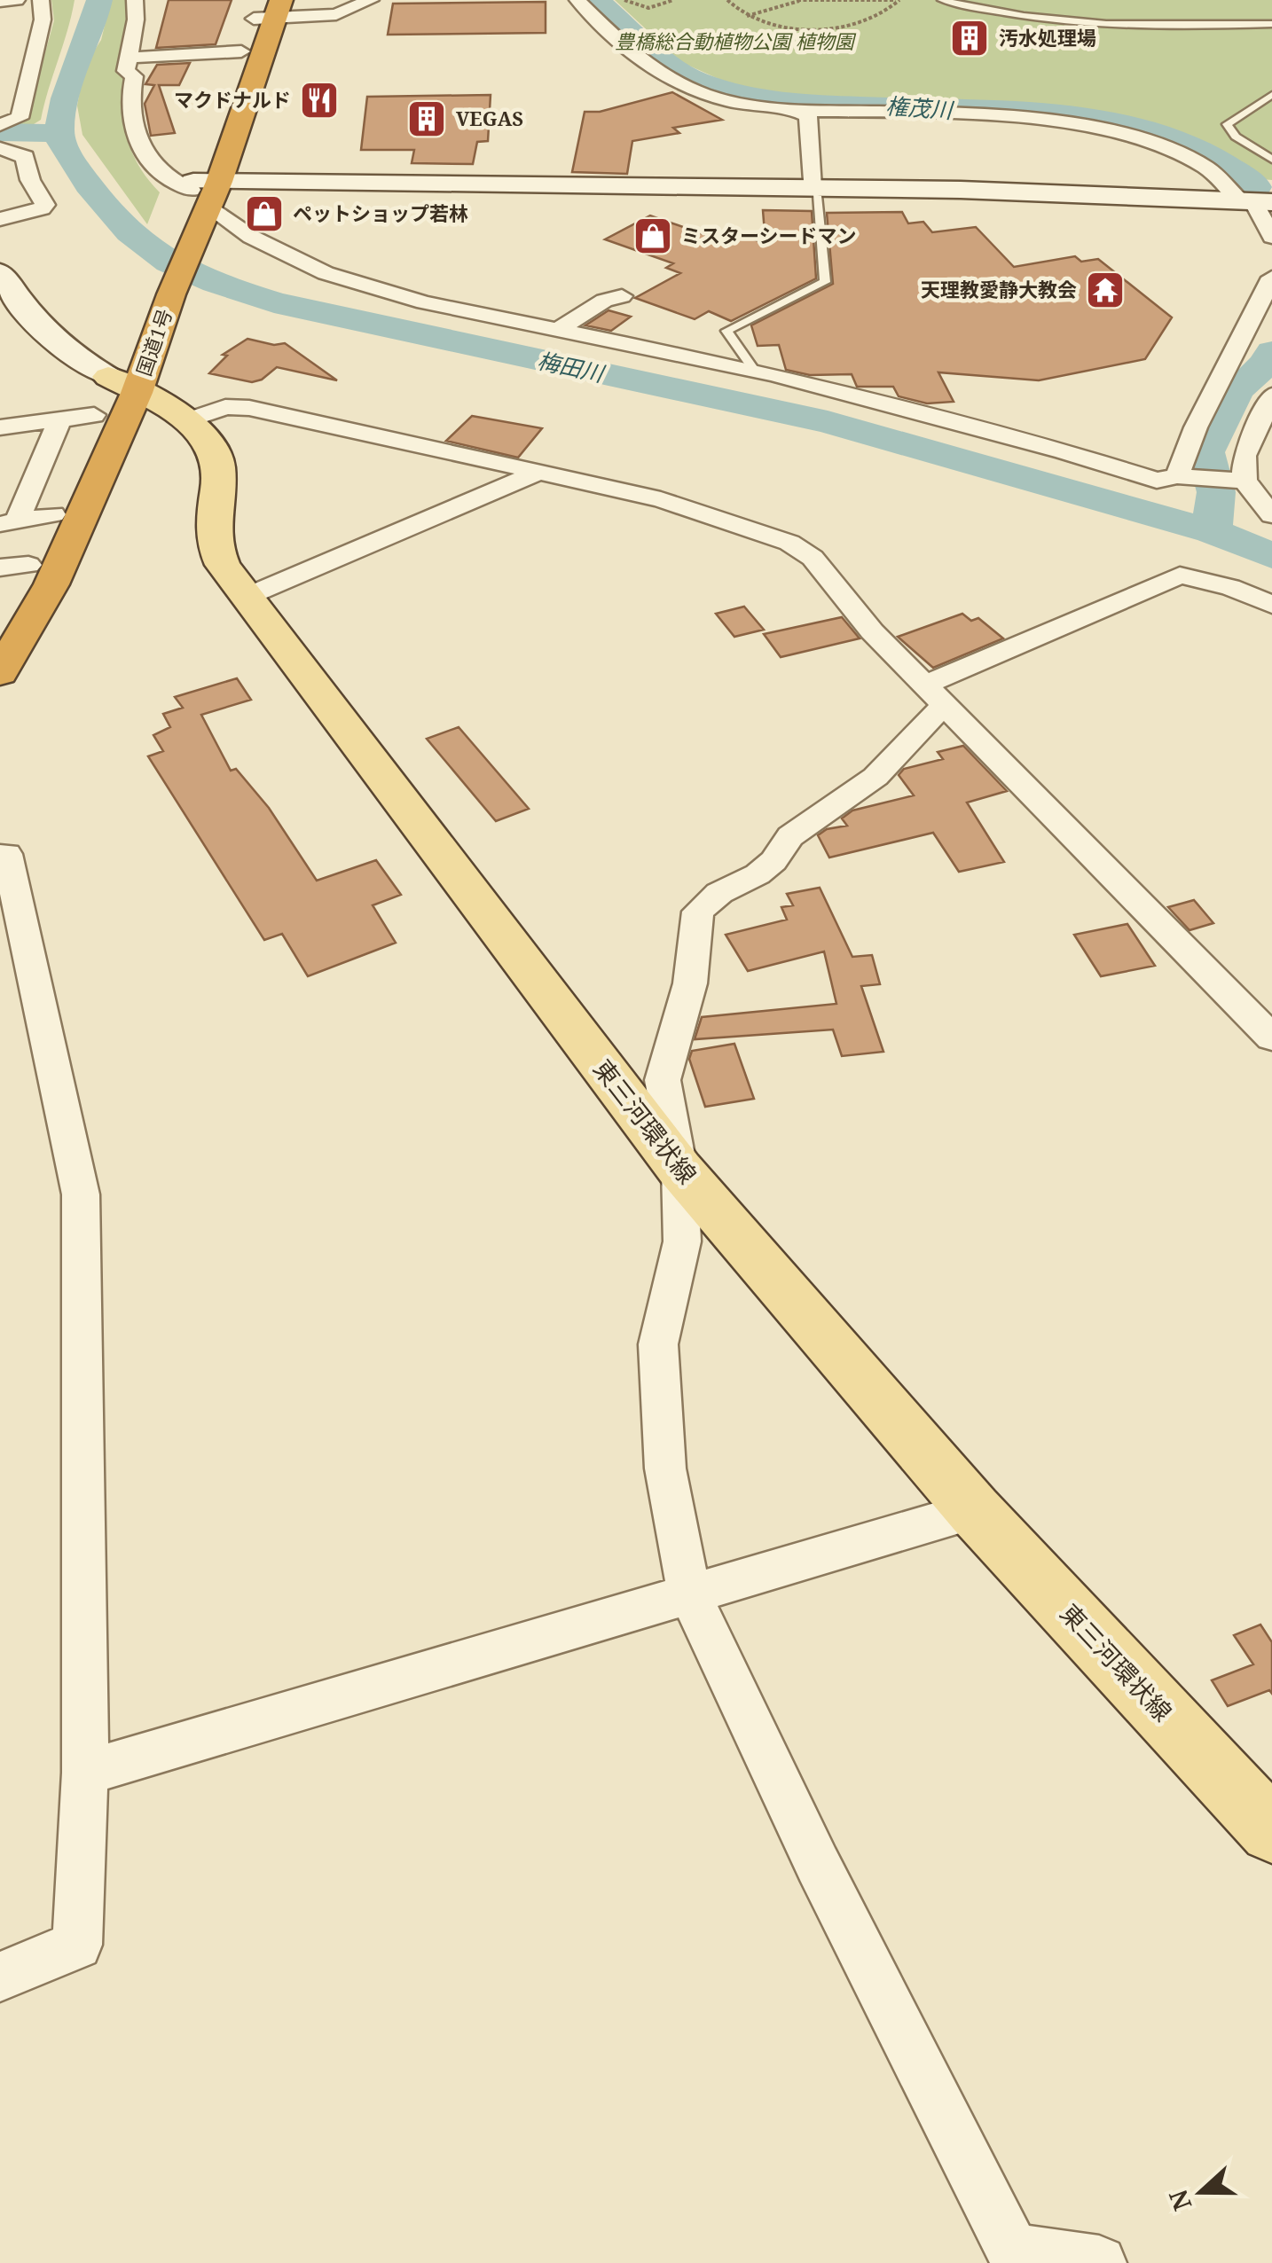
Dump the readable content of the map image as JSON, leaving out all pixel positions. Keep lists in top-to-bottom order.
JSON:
{
  "streets": {
    "highway": ["国道1号"],
    "main road": ["東三河環状線"]
  },
  "crossings": [
    ["国道1号", "東三河環状線"]
  ],
  "water": ["権茂川", "梅田川"],
  "parks": ["豊橋総合動植物公園 植物園"],
  "places": {
    "building": ["汚水処理場", "VEGAS"],
    "restaurant": ["マクドナルド"],
    "shop": ["ペットショップ若林", "ミスターシードマン"],
    "temple": ["天理教愛静大教会"]
  },
  "north": "left"
}
